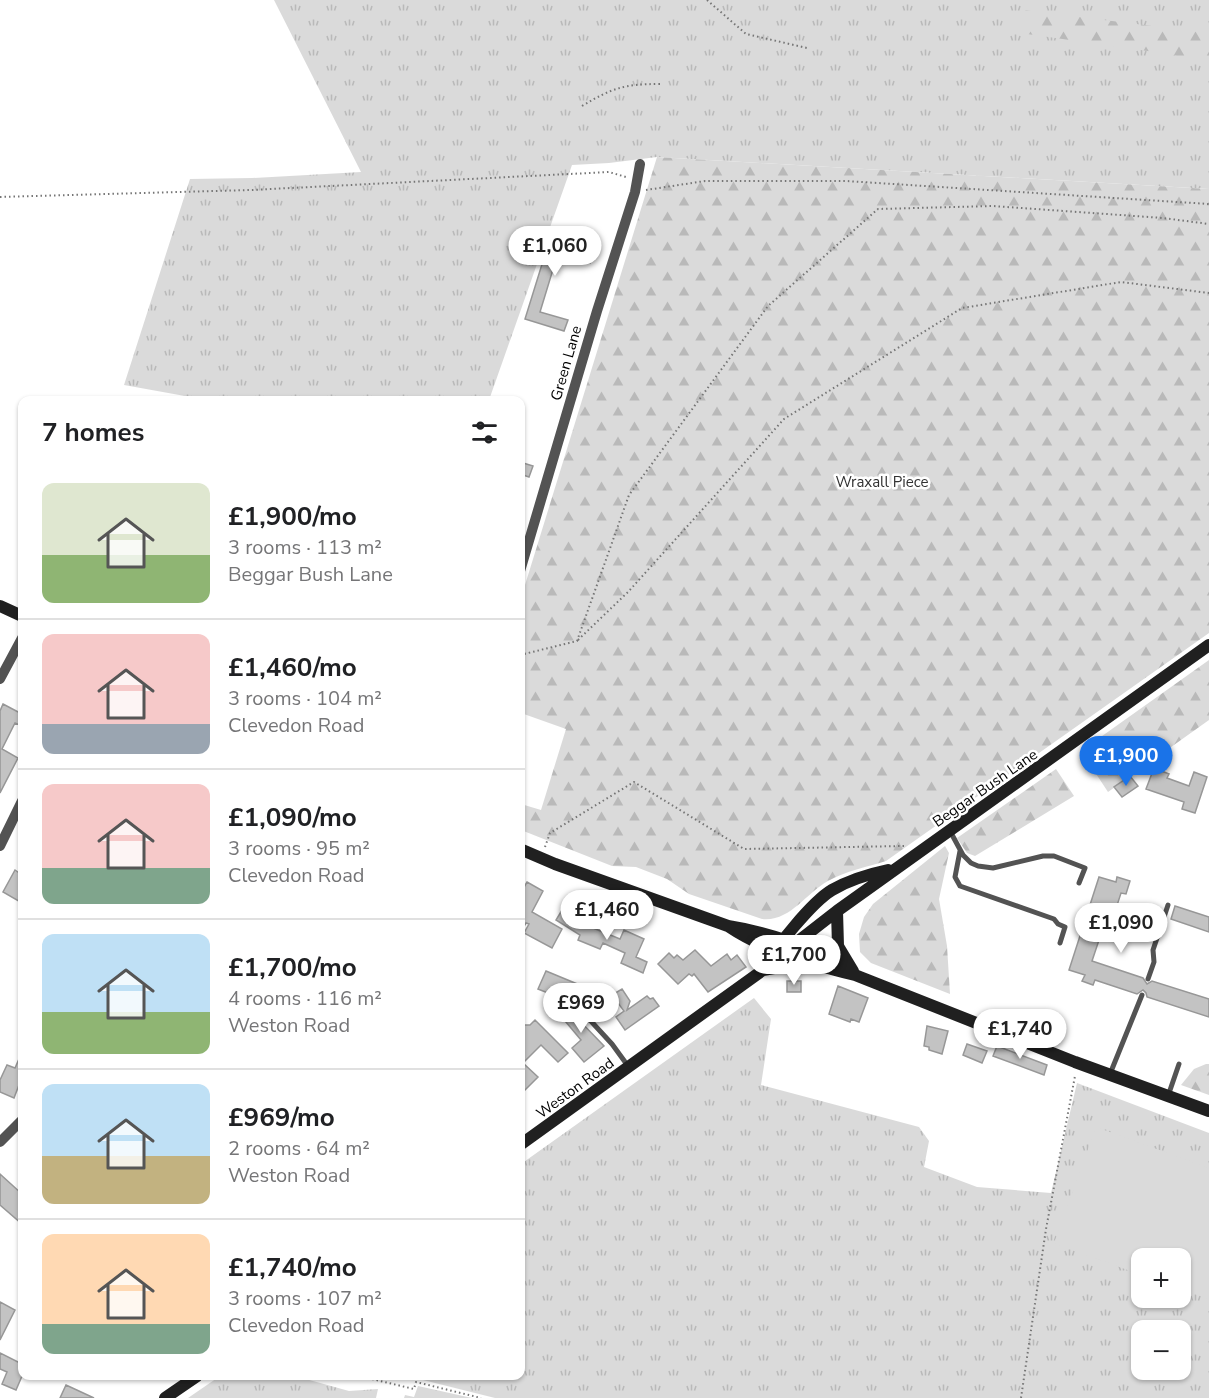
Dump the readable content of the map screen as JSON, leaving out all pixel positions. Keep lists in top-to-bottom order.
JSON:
{
  "streets": {
    "main road": ["Beggar Bush Lane", "Weston Road"],
    "street": ["Green Lane"]
  },
  "crossings": [
    ["Beggar Bush Lane", "Weston Road"]
  ],
  "parks": ["Wraxall Piece"],
  "page": {
    "price": [
      "£1,060",
      "£1,900",
      "£1,460",
      "£1,090",
      "£1,700",
      "£969",
      "£1,740"
    ],
    "heading": "7 homes",
    "list": [
      {
        "name": "£1,900/mo",
        "note": "3 rooms · 113 m² · Beggar Bush Lane"
      },
      {
        "name": "£1,460/mo",
        "note": "3 rooms · 104 m² · Clevedon Road"
      },
      {
        "name": "£1,090/mo",
        "note": "3 rooms · 95 m² · Clevedon Road"
      },
      {
        "name": "£1,700/mo",
        "note": "4 rooms · 116 m² · Weston Road"
      },
      {
        "name": "£969/mo",
        "note": "2 rooms · 64 m² · Weston Road"
      },
      {
        "name": "£1,740/mo",
        "note": "3 rooms · 107 m² · Clevedon Road"
      }
    ],
    "map_buttons": ["+", "−"]
  }
}
